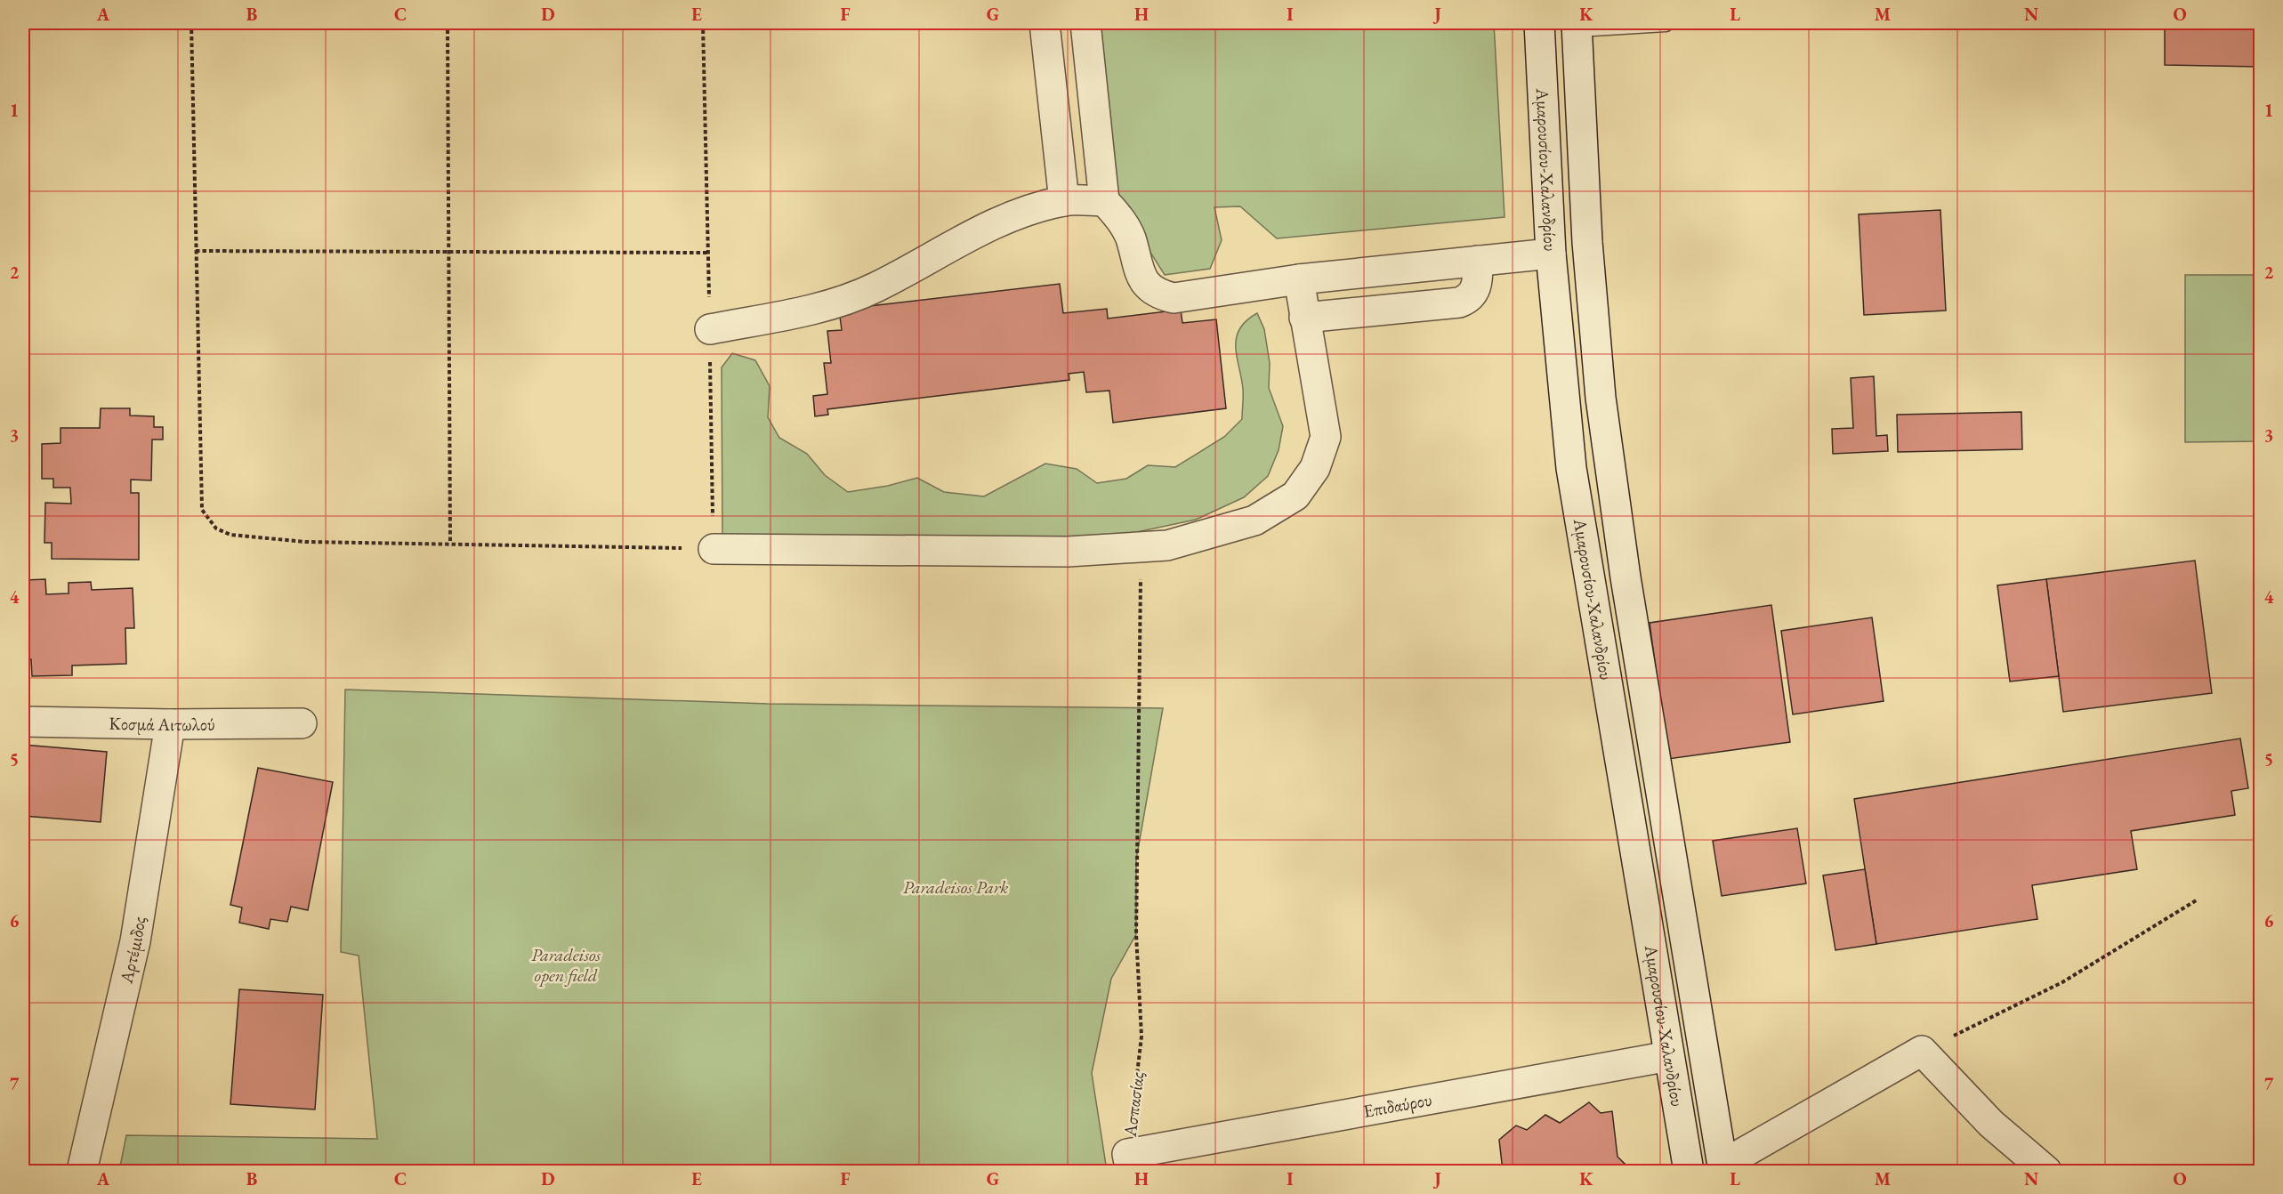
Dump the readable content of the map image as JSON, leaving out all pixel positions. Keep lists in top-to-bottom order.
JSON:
{
  "streets": {
    "street": [
      "Αμαρουσίου-Χαλανδρίου",
      "Κοσμά Αιτωλού",
      "Αρτέμιδος",
      "Επιδαύρου"
    ],
    "path": ["Ασπασίας"]
  },
  "crossings": [
    ["Αμαρουσίου-Χαλανδρίου", "Επιδαύρου"],
    ["Κοσμά Αιτωλού", "Αρτέμιδος"],
    ["Ασπασίας", "Επιδαύρου"]
  ],
  "parks": ["Paradeisos Park", "Paradeisos open field"],
  "grid": {
    "columns": [
      "A",
      "B",
      "C",
      "D",
      "E",
      "F",
      "G",
      "H",
      "I",
      "J",
      "K",
      "L",
      "M",
      "N",
      "O"
    ],
    "rows": [
      "1",
      "2",
      "3",
      "4",
      "5",
      "6",
      "7"
    ]
  }
}
